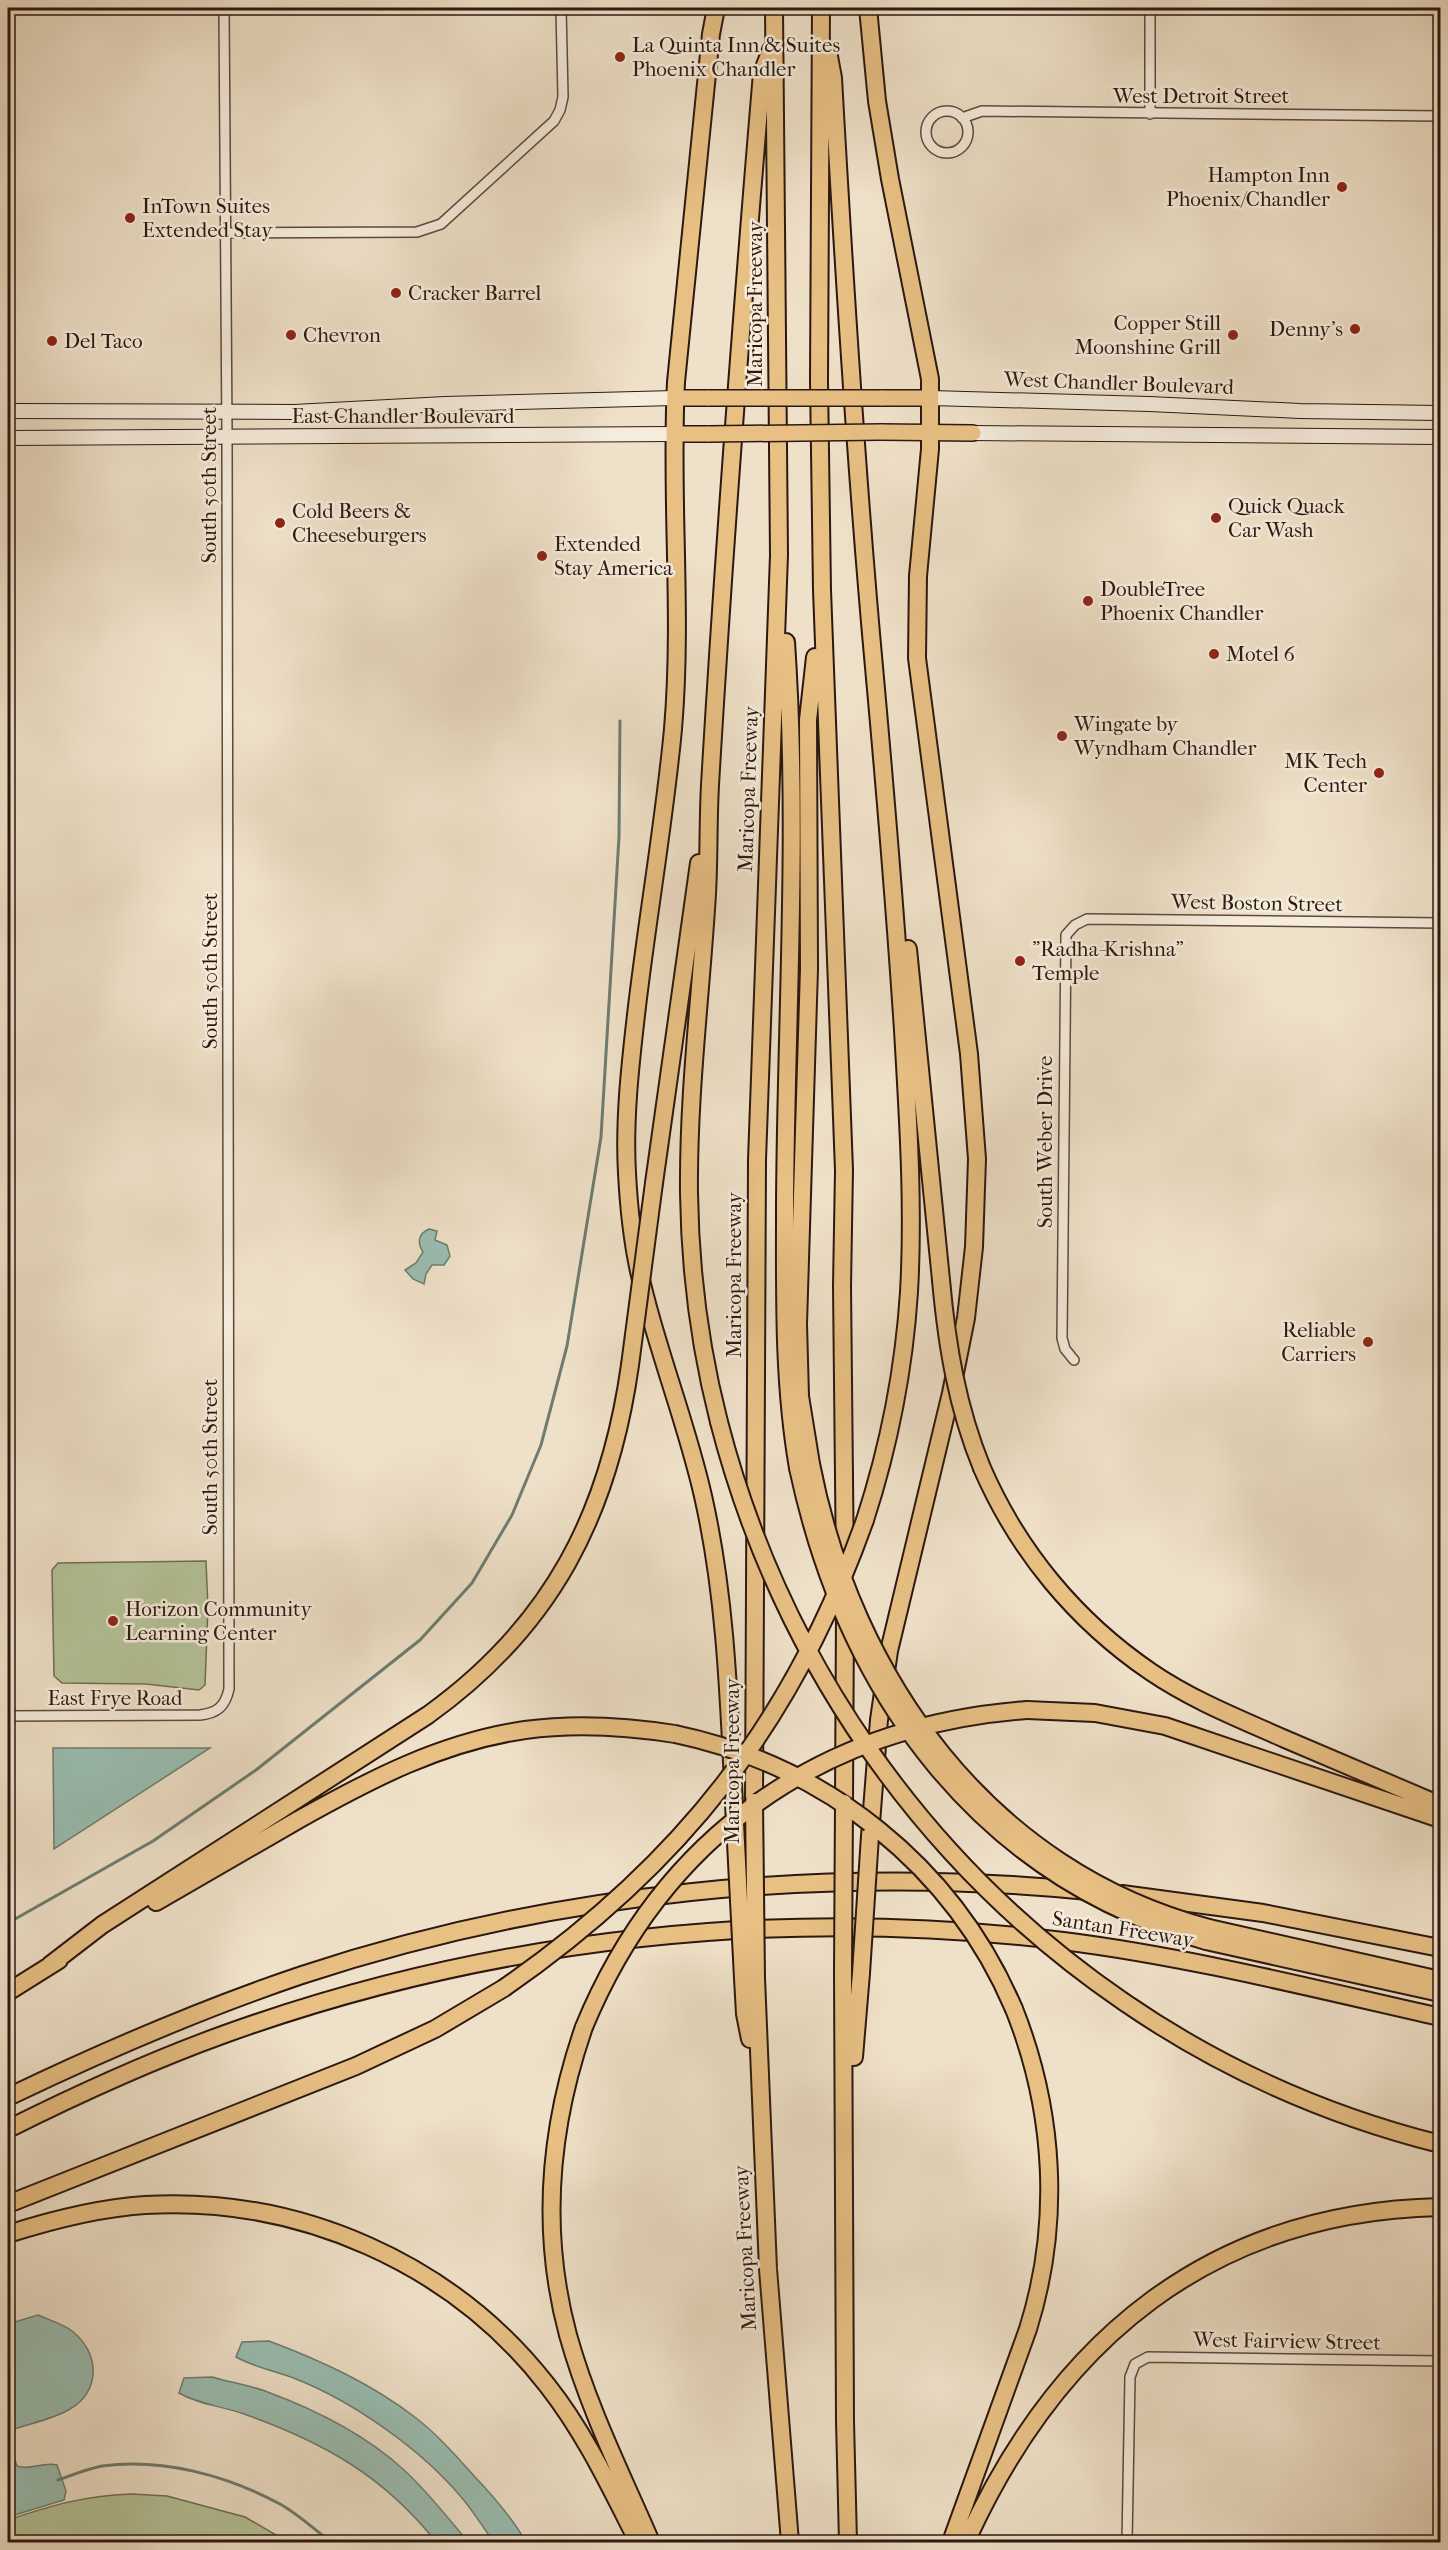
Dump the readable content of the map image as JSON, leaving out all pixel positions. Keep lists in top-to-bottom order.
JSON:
{
  "streets": {
    "highway": ["Maricopa Freeway", "Santan Freeway"],
    "main road": ["West Chandler Boulevard", "East Chandler Boulevard"],
    "street": [
      "West Detroit Street",
      "South 50th Street",
      "West Boston Street",
      "South Weber Drive",
      "East Frye Road",
      "West Fairview Street"
    ]
  },
  "crossings": [
    ["West Chandler Boulevard", "East Chandler Boulevard"],
    ["East Chandler Boulevard", "South 50th Street"],
    ["South 50th Street", "East Frye Road"],
    ["West Boston Street", "South Weber Drive"]
  ],
  "places": [
    "La Quinta Inn & Suites Phoenix Chandler",
    "Hampton Inn Phoenix/Chandler",
    "InTown Suites Extended Stay",
    "Cracker Barrel",
    "Denny's",
    "Chevron",
    "Copper Still Moonshine Grill",
    "Del Taco",
    "Quick Quack Car Wash",
    "Cold Beers & Cheeseburgers",
    "Extended Stay America",
    "DoubleTree Phoenix Chandler",
    "Motel 6",
    "Wingate by Wyndham Chandler",
    "MK Tech Center",
    "\"Radha-Krishna\" Temple",
    "Reliable Carriers",
    "Horizon Community Learning Center"
  ]
}
